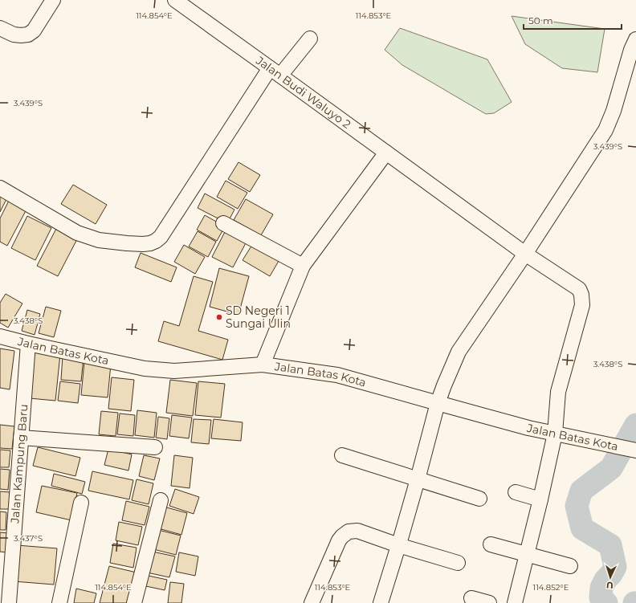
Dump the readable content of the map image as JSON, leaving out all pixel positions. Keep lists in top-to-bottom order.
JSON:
{
  "streets": {
    "street": ["Jalan Budi Waluyo 2", "Jalan Batas Kota", "Jalan Kampung Baru"]
  },
  "crossings": [
    ["Jalan Budi Waluyo 2", "Jalan Batas Kota"],
    ["Jalan Batas Kota", "Jalan Kampung Baru"]
  ],
  "places": ["SD Negeri 1 Sungai Ulin"],
  "scale_bar": "50 m",
  "north": "bottom",
  "coordinates": [
    "114.854°E",
    "114.853°E",
    "3.439°S",
    "3.438°S",
    "3.437°S",
    "114.852°E"
  ]
}
